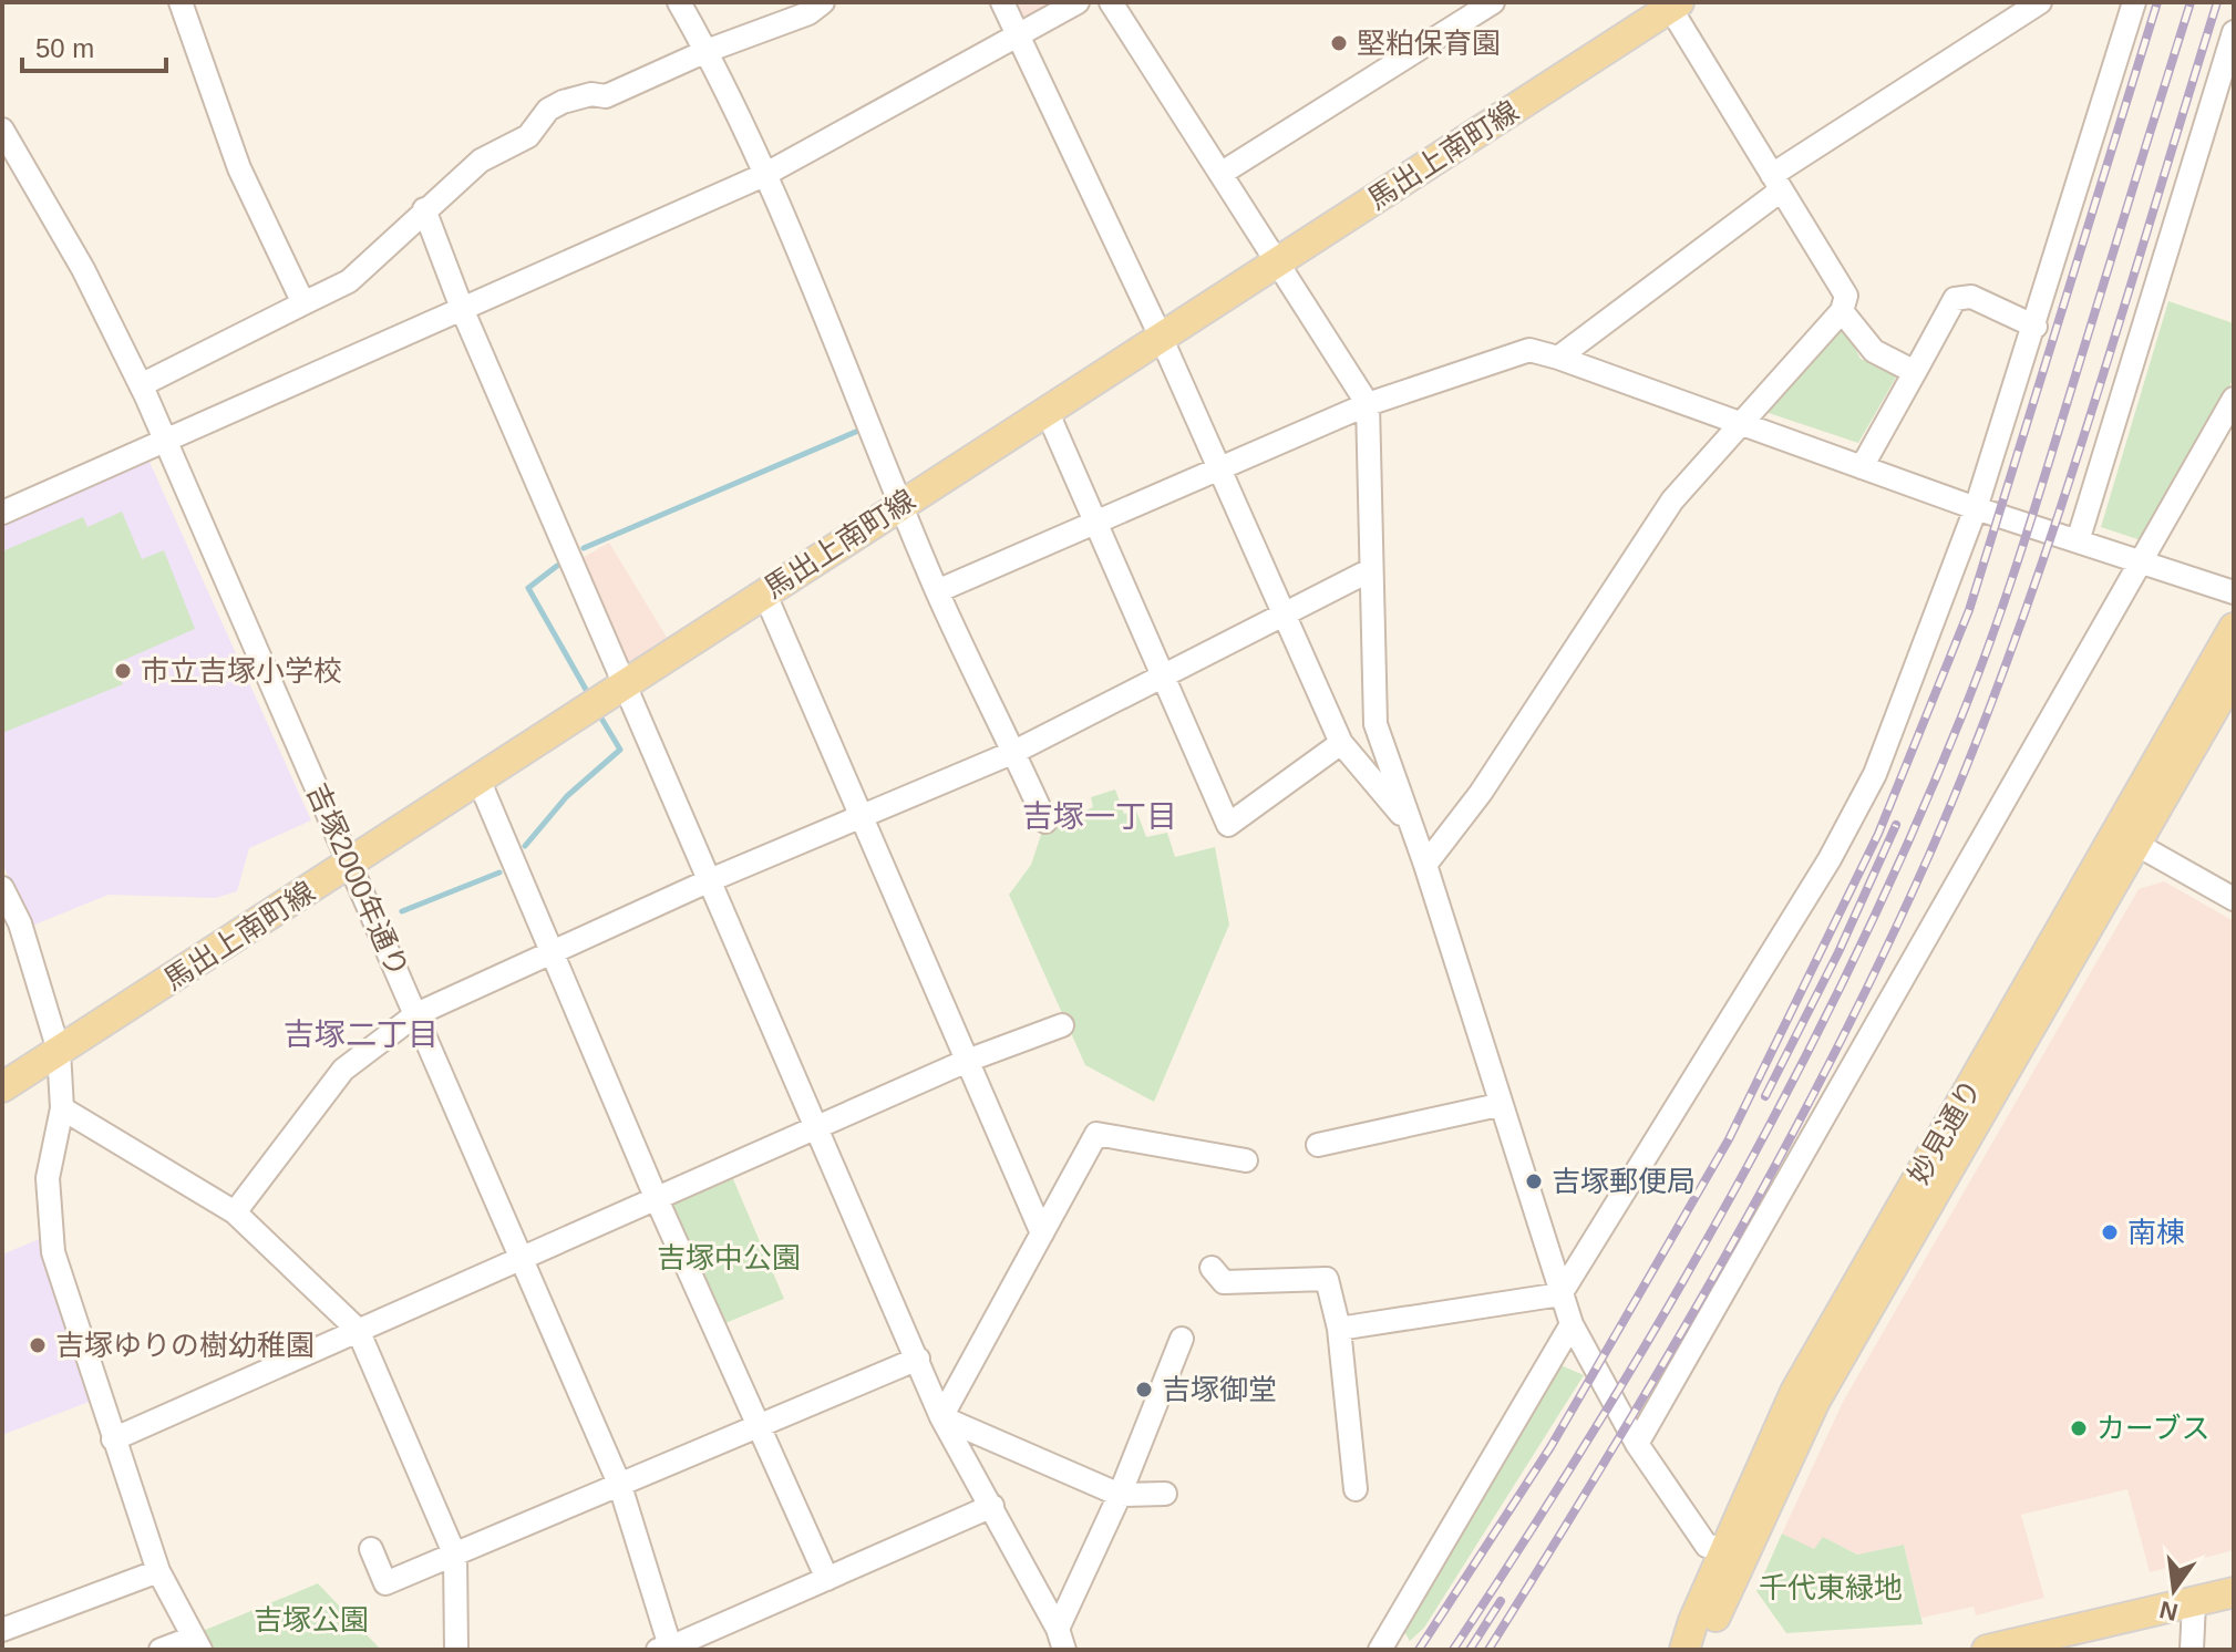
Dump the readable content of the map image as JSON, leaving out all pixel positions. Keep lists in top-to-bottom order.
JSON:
{
  "streets": {
    "main road": ["馬出上南町線", "妙見通り"],
    "street": ["吉塚2000年通り"]
  },
  "crossings": [
    ["馬出上南町線", "吉塚2000年通り"]
  ],
  "districts": ["吉塚一丁目", "吉塚二丁目"],
  "parks": ["吉塚中公園", "千代東緑地", "吉塚公園"],
  "places": [
    "堅粕保育園",
    "市立吉塚小学校",
    "吉塚郵便局",
    "南棟",
    "吉塚ゆりの樹幼稚園",
    "吉塚御堂",
    "カーブス"
  ],
  "scale_bar": "50 m",
  "north": "bottom"
}
